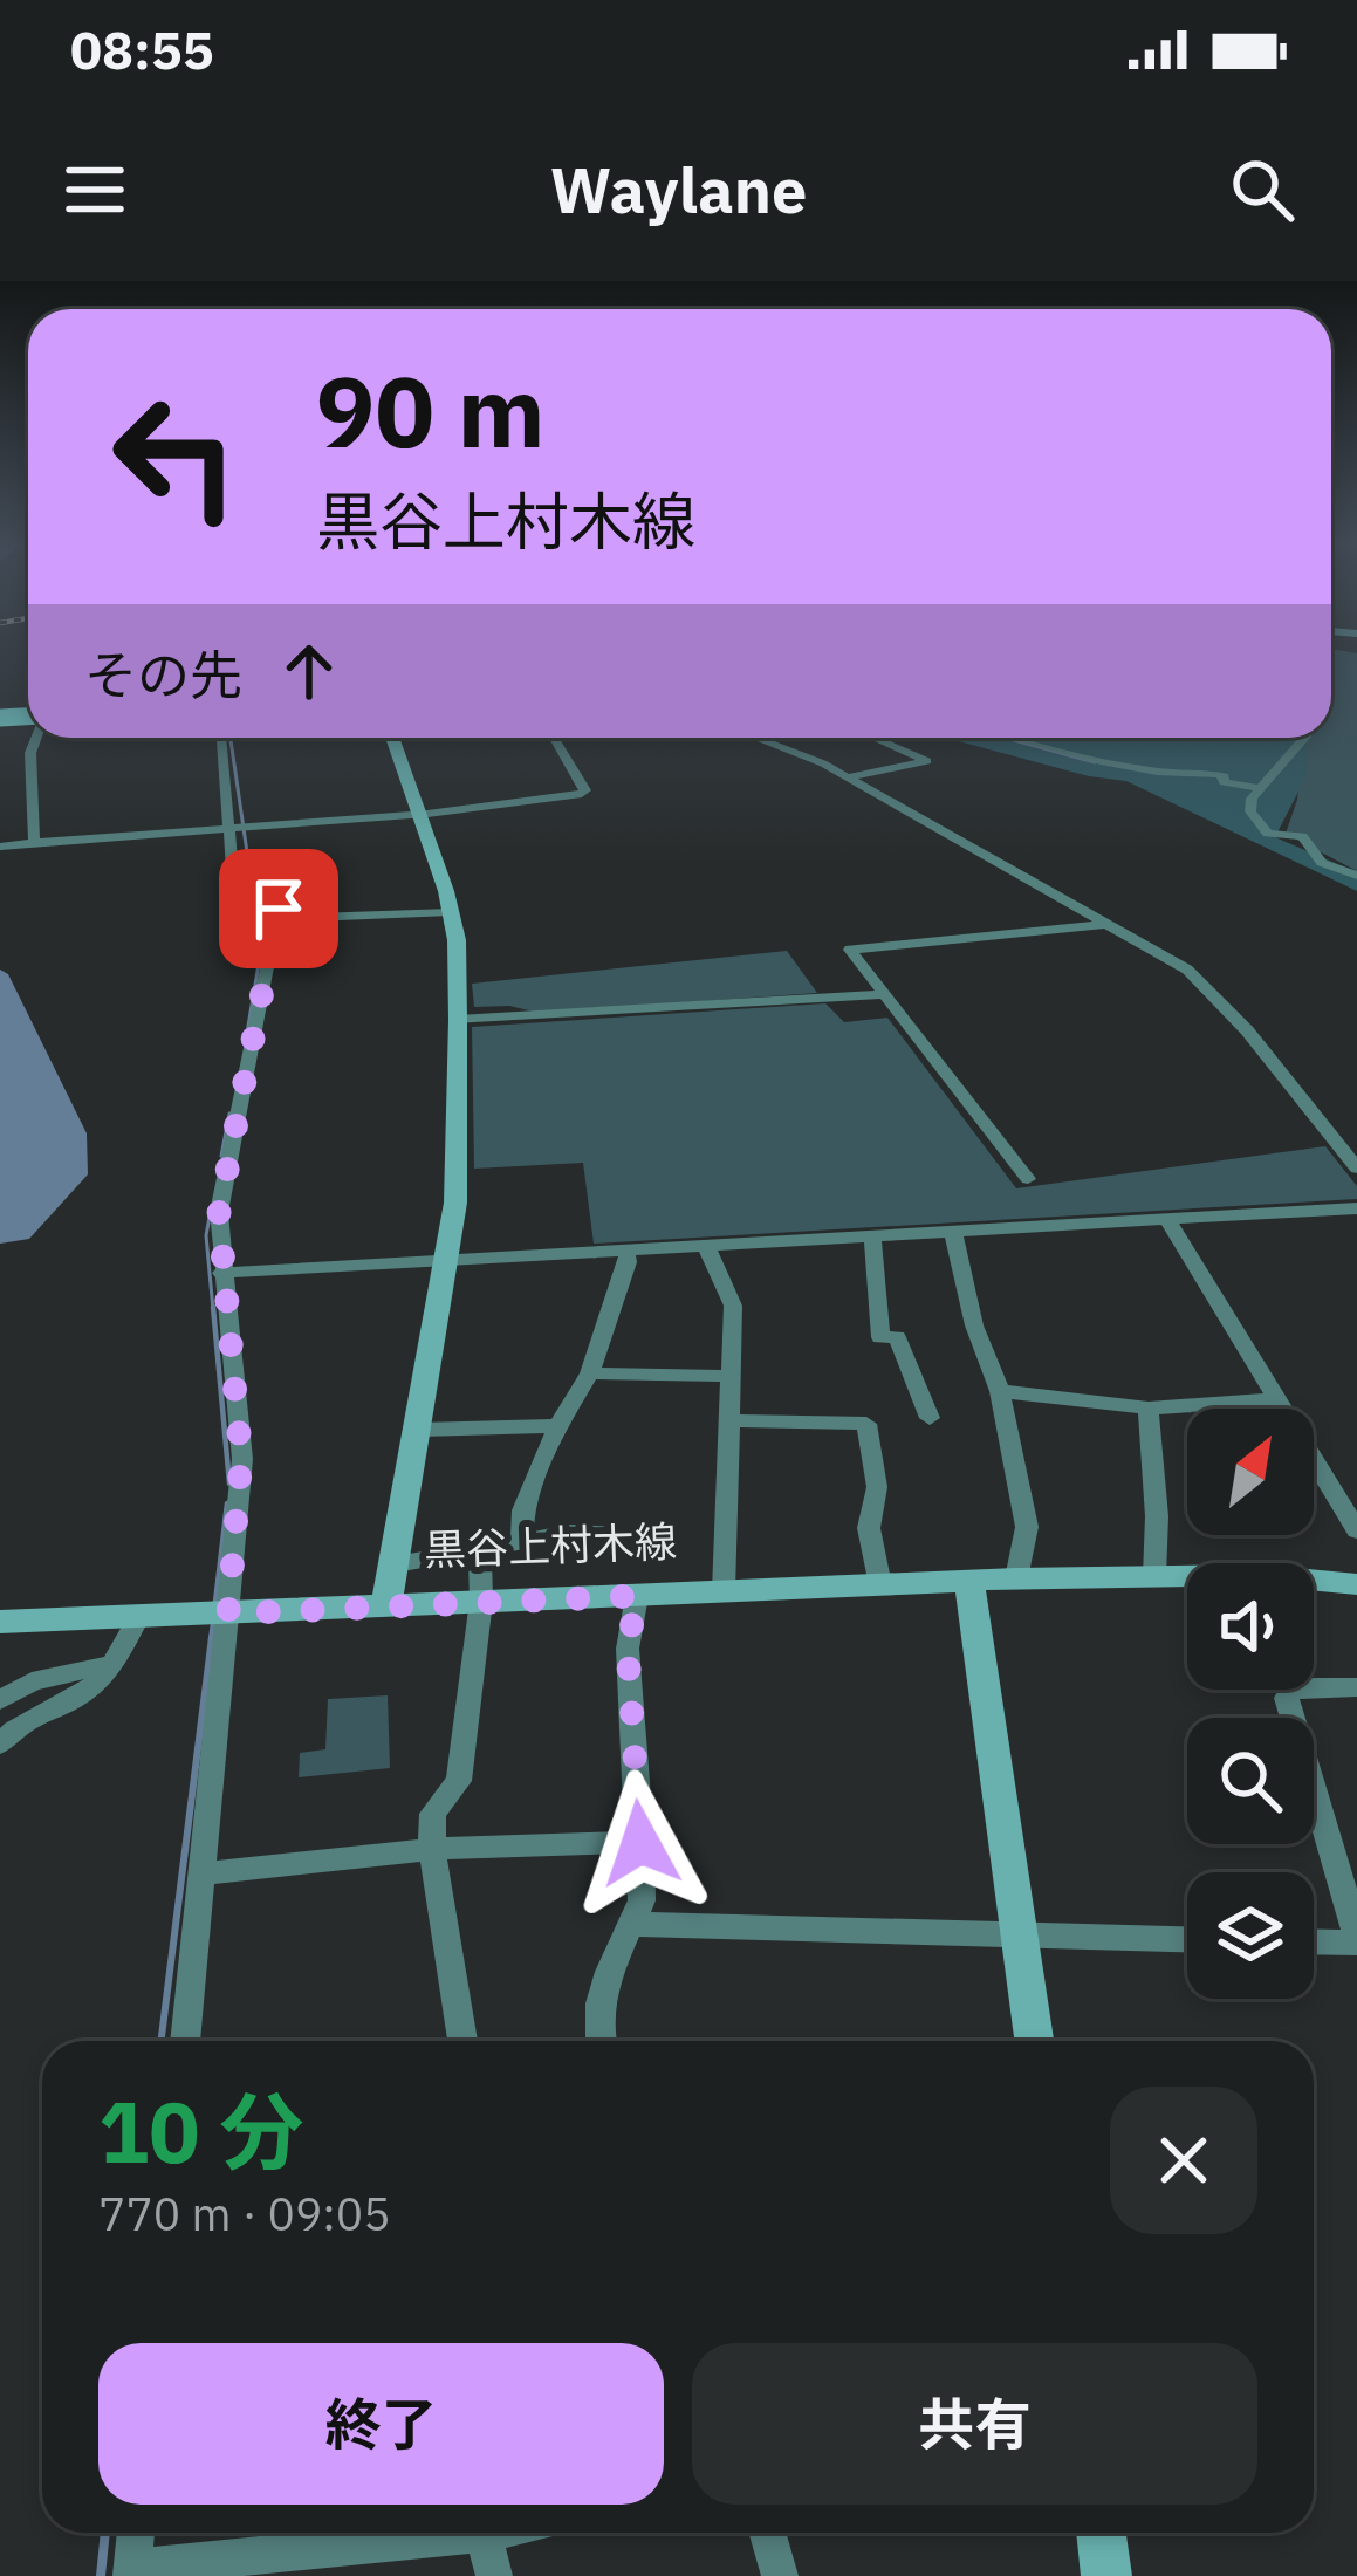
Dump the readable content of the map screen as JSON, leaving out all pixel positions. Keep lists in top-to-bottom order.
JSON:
{
  "streets": {
    "main road": ["黒谷上村木線"]
  },
  "north": "top right",
  "page": {
    "status": "08:55",
    "header": "Waylane",
    "turn": ["90 m", "黒谷上村木線"],
    "then": "その先",
    "heading": ["10 分", "770 m · 09:05"],
    "buttons": ["終了", "共有"]
  }
}
